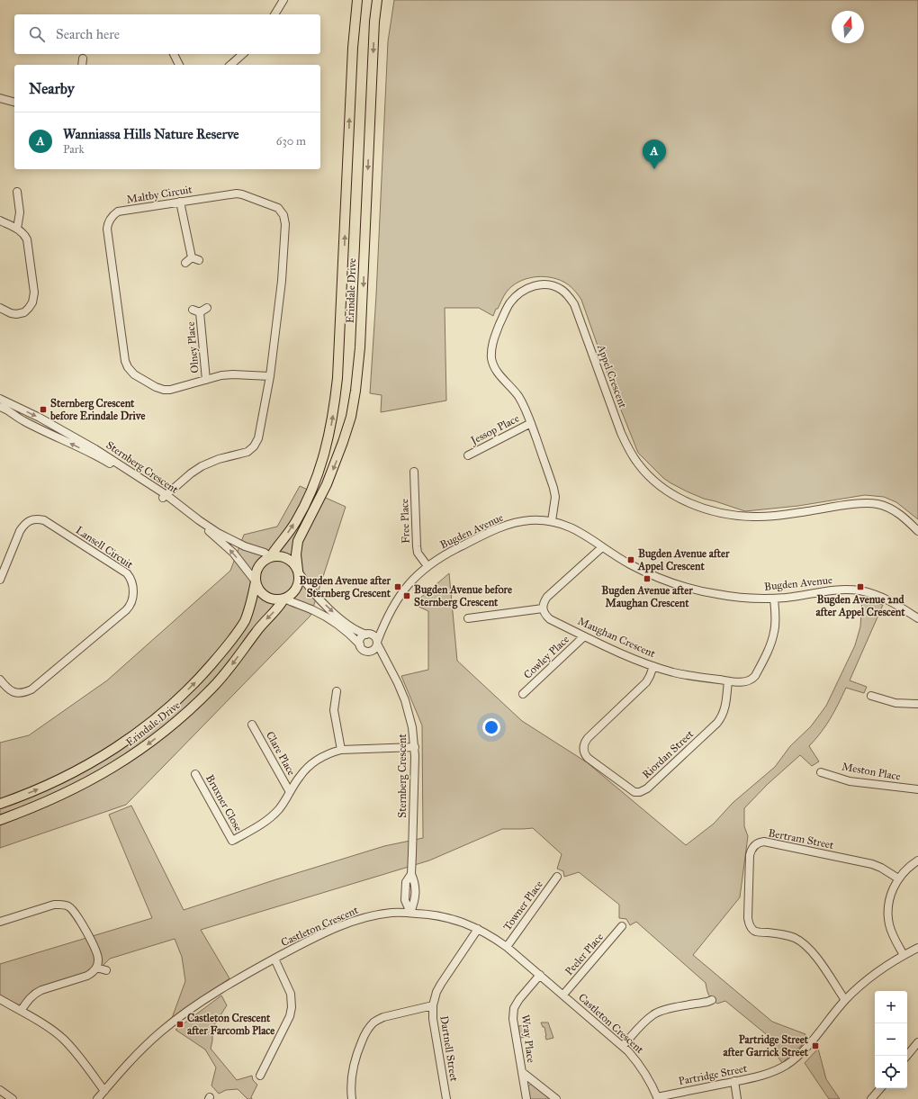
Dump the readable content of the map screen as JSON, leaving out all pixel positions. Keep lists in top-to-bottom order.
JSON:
{
  "streets": {
    "main road": ["Erindale Drive"],
    "street": [
      "Maltby Circuit",
      "Olney Place",
      "Appel Crescent",
      "Jessop Place",
      "Sternberg Crescent",
      "Free Place",
      "Bugden Avenue",
      "Lansell Circuit",
      "Maughan Crescent",
      "Cowley Place",
      "Clare Place",
      "Riordan Street",
      "Meston Place",
      "Bruxner Close",
      "Bertram Street",
      "Towner Place",
      "Castleton Crescent",
      "Peeler Place",
      "Wray Place",
      "Dartnell Street",
      "Partridge Street"
    ]
  },
  "crossings": [
    ["Maltby Circuit", "Olney Place"],
    ["Maltby Circuit", "Sternberg Crescent"],
    ["Erindale Drive", "Sternberg Crescent"],
    ["Appel Crescent", "Jessop Place"],
    ["Appel Crescent", "Bugden Avenue"],
    ["Sternberg Crescent", "Bugden Avenue"],
    ["Sternberg Crescent", "Bruxner Close"],
    ["Sternberg Crescent", "Castleton Crescent"],
    ["Free Place", "Bugden Avenue"],
    ["Bugden Avenue", "Maughan Crescent"],
    ["Maughan Crescent", "Cowley Place"],
    ["Maughan Crescent", "Riordan Street"],
    ["Clare Place", "Bruxner Close"],
    ["Bertram Street", "Partridge Street"],
    ["Towner Place", "Castleton Crescent"],
    ["Castleton Crescent", "Peeler Place"],
    ["Castleton Crescent", "Wray Place"],
    ["Castleton Crescent", "Dartnell Street"],
    ["Castleton Crescent", "Partridge Street"]
  ],
  "places": {
    "transit": [
      "Sternberg Crescent before Erindale Drive",
      "Bugden Avenue after Appel Crescent",
      "Bugden Avenue after Maughan Crescent",
      "Bugden Avenue after Sternberg Crescent",
      "Bugden Avenue 2nd after Appel Crescent",
      "Bugden Avenue before Sternberg Crescent",
      "Castleton Crescent after Farcomb Place",
      "Partridge Street after Garrick Street"
    ]
  },
  "north": "top",
  "page": {
    "search": "Search here",
    "heading": "Nearby",
    "list": [
      {
        "mark": "A",
        "name": "Wanniassa Hills Nature Reserve",
        "note": "Park",
        "value": "630 m"
      }
    ],
    "pins": "A",
    "map_buttons": ["+", "−"]
  }
}
